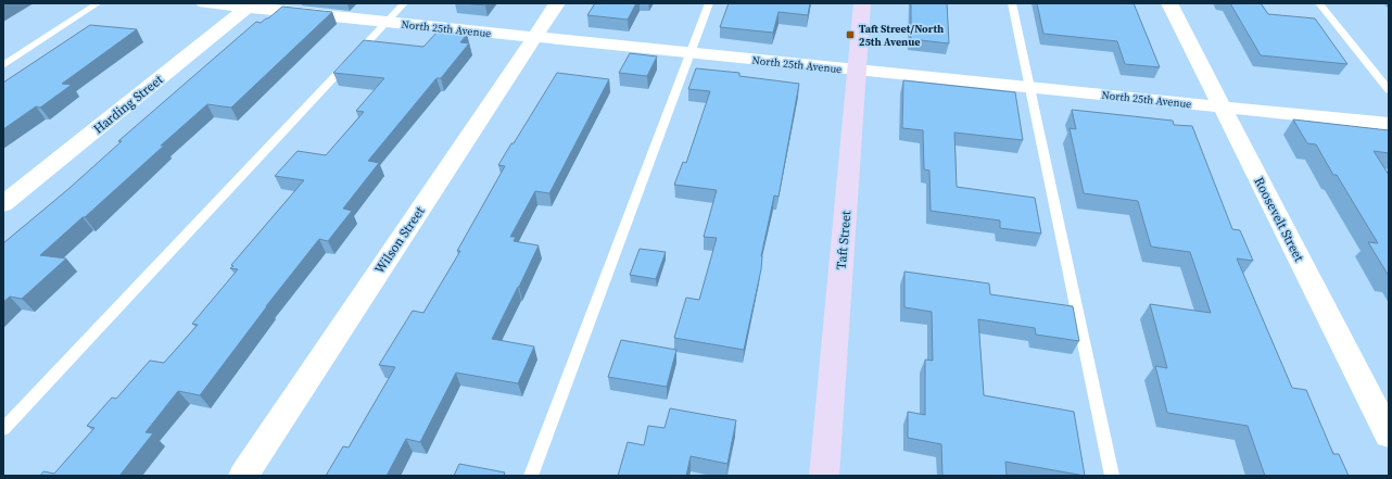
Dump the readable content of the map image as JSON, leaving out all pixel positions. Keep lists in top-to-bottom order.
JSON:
{
  "streets": {
    "street": [
      "North 25th Avenue",
      "Harding Street",
      "Roosevelt Street",
      "Wilson Street",
      "Taft Street"
    ]
  },
  "crossings": [
    ["North 25th Avenue", "Harding Street"],
    ["North 25th Avenue", "Roosevelt Street"],
    ["North 25th Avenue", "Wilson Street"],
    ["North 25th Avenue", "Taft Street"]
  ],
  "places": {
    "transit": ["Taft Street/North 25th Avenue"]
  }
}
